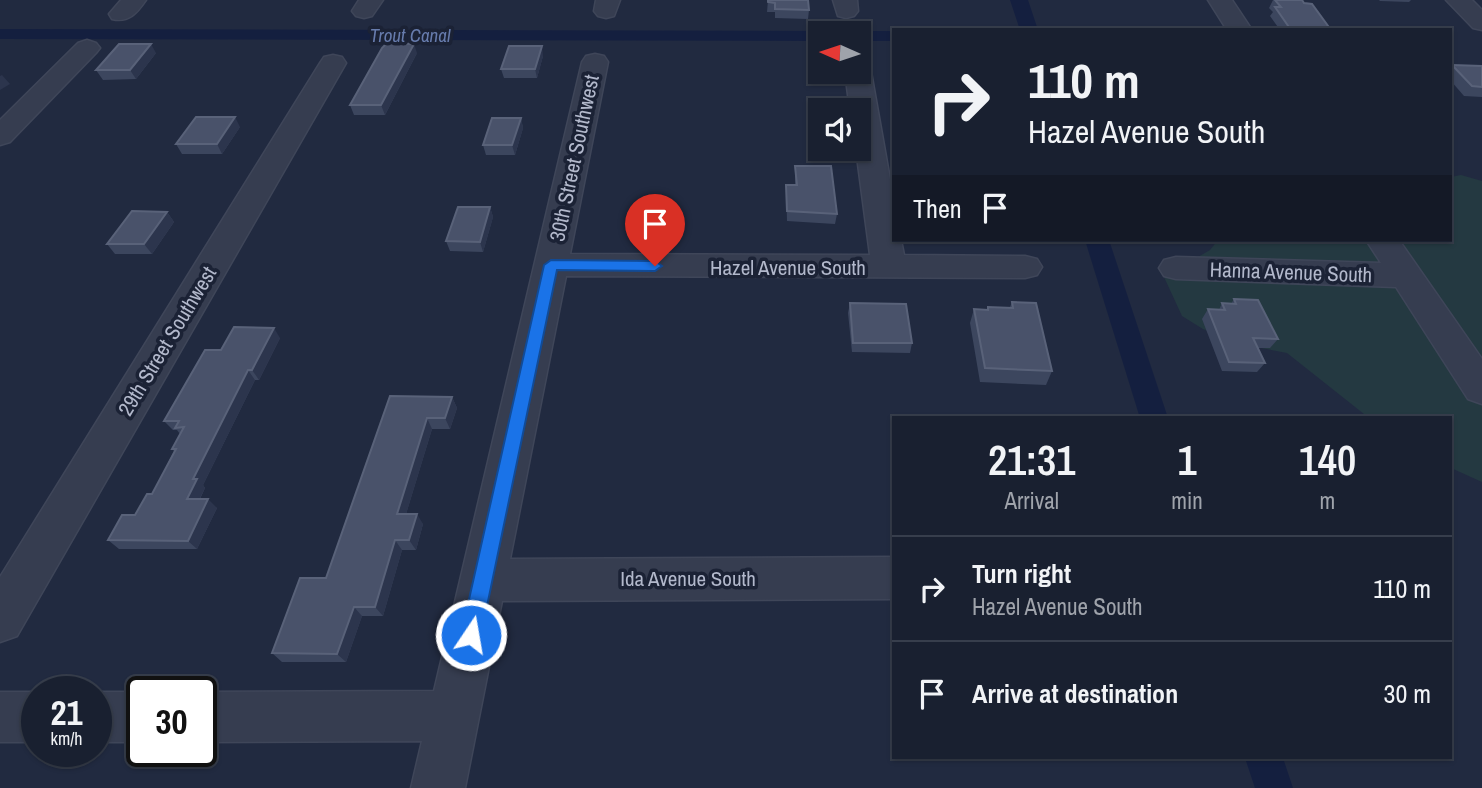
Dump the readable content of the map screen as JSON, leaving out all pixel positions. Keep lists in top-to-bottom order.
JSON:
{
  "streets": {
    "street": [
      "30th Street Southwest",
      "Hazel Avenue South",
      "Hanna Avenue South",
      "29th Street Southwest",
      "Ida Avenue South"
    ]
  },
  "crossings": [
    ["30th Street Southwest", "Hazel Avenue South"],
    ["30th Street Southwest", "Ida Avenue South"]
  ],
  "water": ["Trout Canal"],
  "north": "left",
  "page": {
    "turn": ["110 m", "Hazel Avenue South"],
    "then": "Then",
    "eta": [
      "21:31",
      "Arrival",
      "1",
      "min",
      "140",
      "m"
    ],
    "list": [
      {
        "name": "Turn right",
        "note": "Hazel Avenue South",
        "value": "110 m"
      },
      {
        "name": "Arrive at destination",
        "value": "30 m"
      }
    ],
    "speed": "21 km/h",
    "limit": "30"
  }
}
